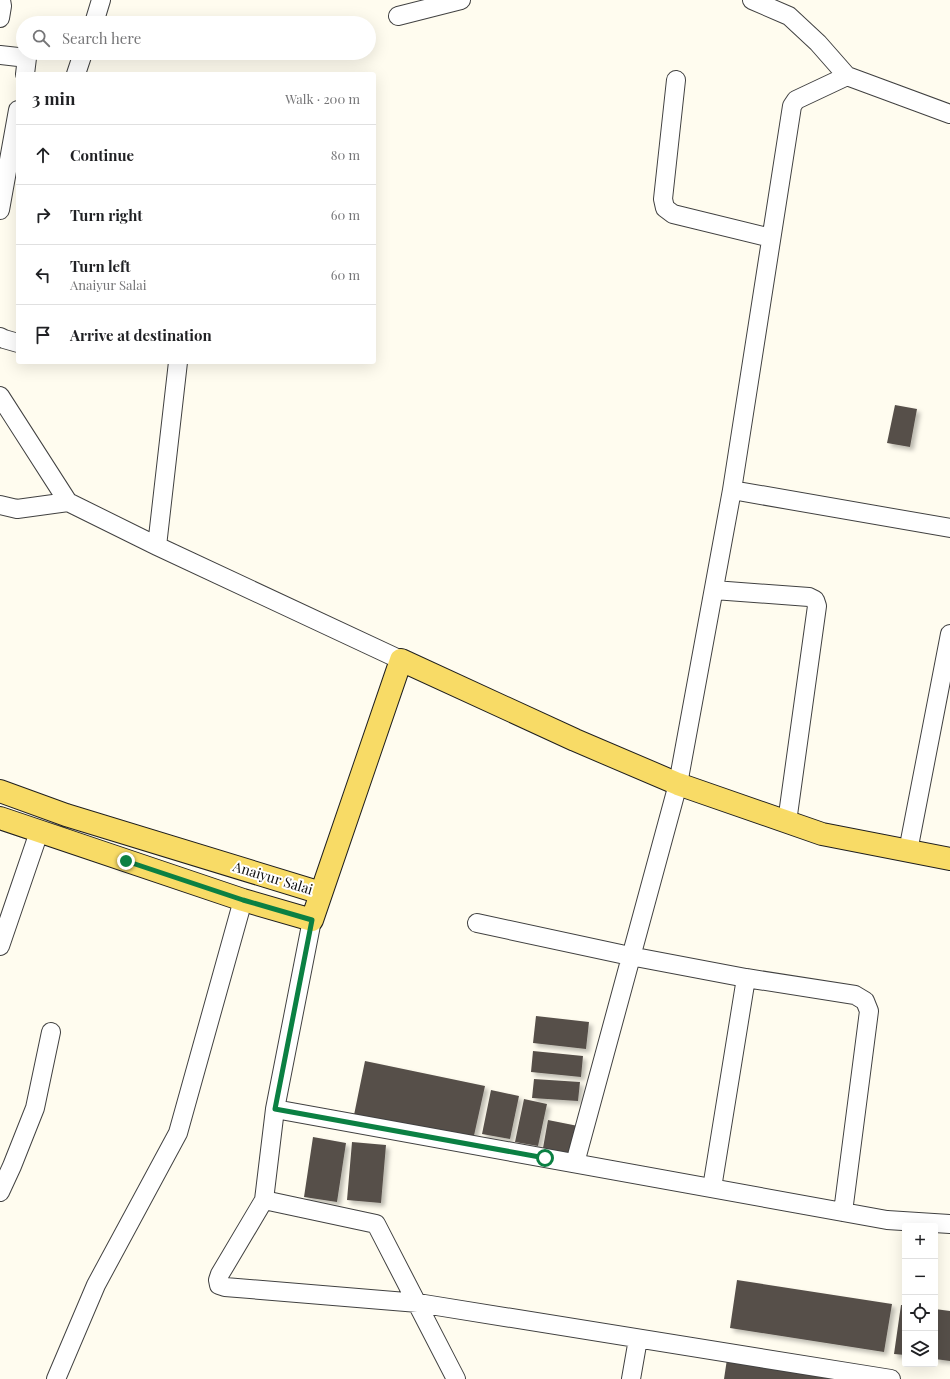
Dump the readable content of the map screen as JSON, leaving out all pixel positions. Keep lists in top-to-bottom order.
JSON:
{
  "streets": {
    "main road": ["Anaiyur Salai"]
  },
  "page": {
    "search": "Search here",
    "heading": ["3 min", "Walk · 200 m"],
    "list": [
      ["Continue", "80 m"],
      ["Turn right", "60 m"],
      ["Turn left", "Anaiyur Salai", "60 m"],
      "Arrive at destination"
    ],
    "map_buttons": ["+", "−"]
  }
}
